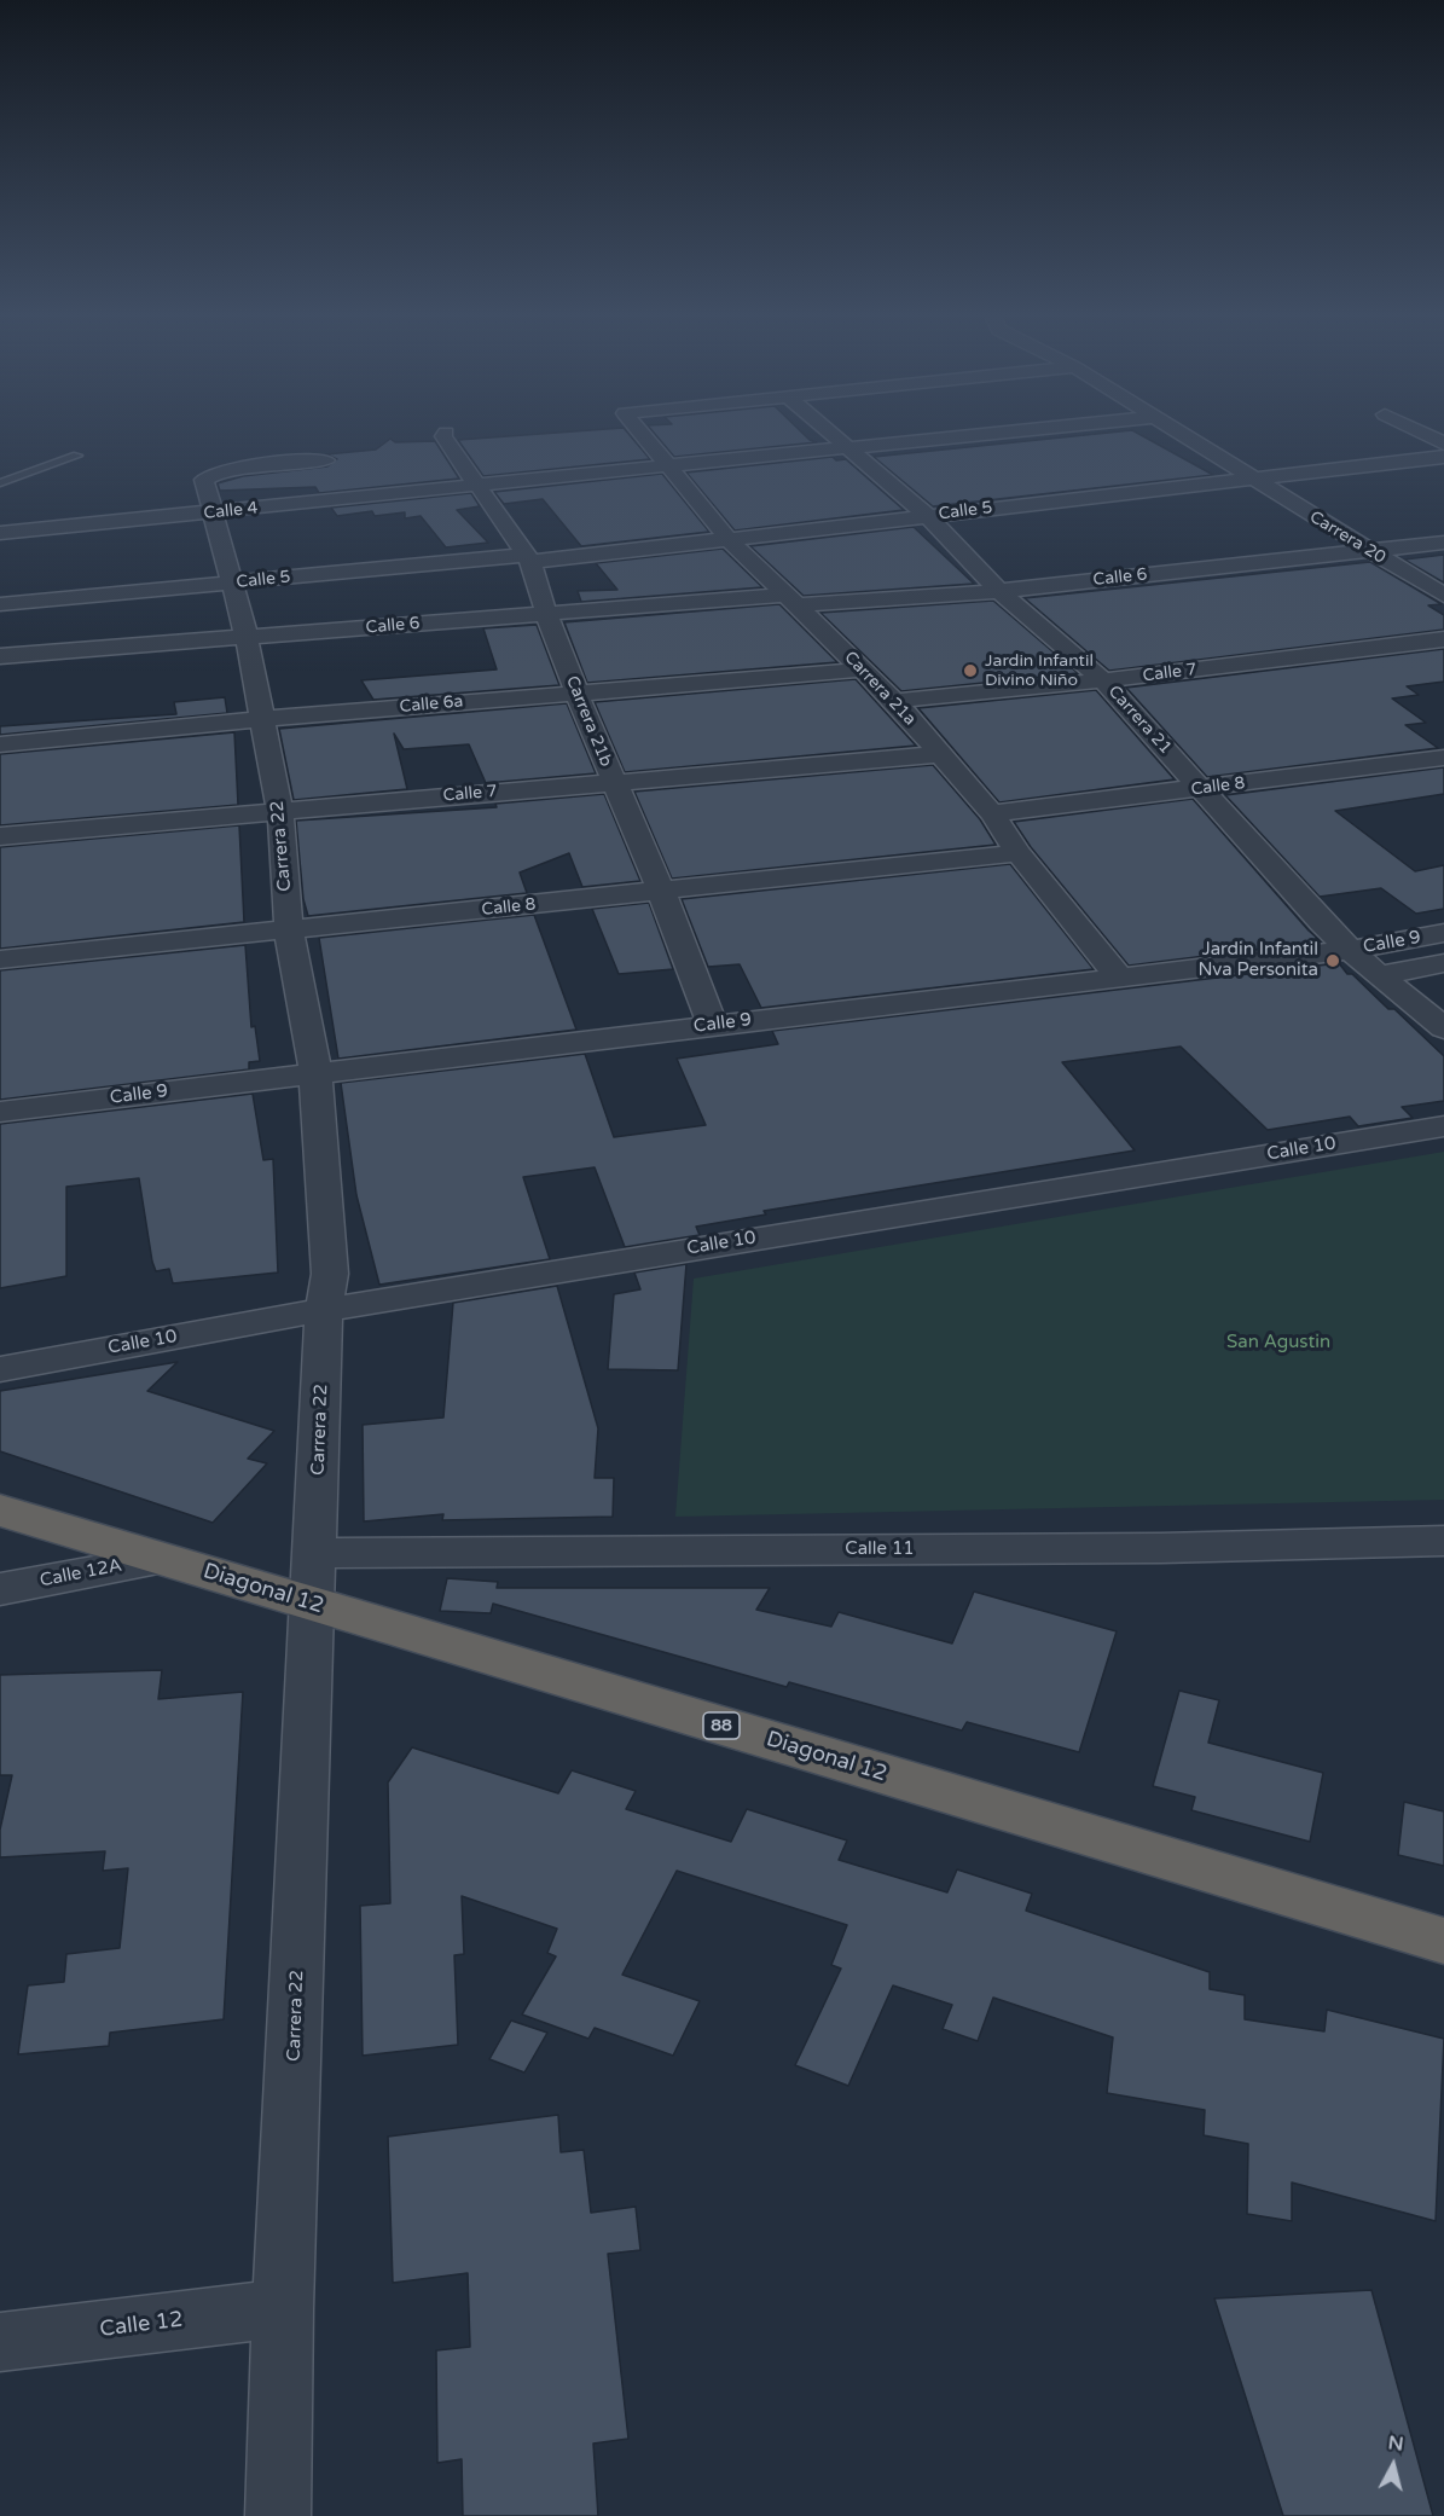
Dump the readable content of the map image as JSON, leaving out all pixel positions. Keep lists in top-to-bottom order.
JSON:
{
  "streets": {
    "highway": ["Diagonal 12", "88"],
    "street": [
      "Calle 4",
      "Calle 5",
      "Carrera 20",
      "Calle 6",
      "Calle 7",
      "Carrera 21a",
      "Calle 6a",
      "Carrera 21",
      "Carrera 21b",
      "Calle 8",
      "Carrera 22",
      "Calle 9",
      "Calle 10",
      "Calle 11",
      "Calle 12A",
      "Calle 12"
    ]
  },
  "crossings": [
    ["Calle 4", "Carrera 21a"],
    ["Calle 4", "Carrera 21"],
    ["Calle 4", "Carrera 21b"],
    ["Calle 4", "Carrera 22"],
    ["Calle 5", "Carrera 20"],
    ["Calle 5", "Carrera 21a"],
    ["Calle 5", "Carrera 21"],
    ["Calle 5", "Carrera 21b"],
    ["Calle 5", "Carrera 22"],
    ["Carrera 20", "Calle 6"],
    ["Calle 6", "Carrera 21a"],
    ["Calle 6", "Carrera 21"],
    ["Calle 6", "Carrera 21b"],
    ["Calle 6", "Carrera 22"],
    ["Calle 7", "Carrera 21a"],
    ["Calle 7", "Carrera 21"],
    ["Calle 7", "Carrera 21b"],
    ["Calle 7", "Carrera 22"],
    ["Carrera 21a", "Calle 6a"],
    ["Carrera 21a", "Calle 8"],
    ["Carrera 21a", "Calle 9"],
    ["Calle 6a", "Carrera 21b"],
    ["Calle 6a", "Carrera 22"],
    ["Carrera 21", "Calle 8"],
    ["Carrera 21", "Calle 9"],
    ["Carrera 21b", "Calle 8"],
    ["Carrera 21b", "Calle 9"],
    ["Calle 8", "Carrera 22"],
    ["Carrera 22", "Calle 9"],
    ["Carrera 22", "Calle 10"],
    ["Carrera 22", "Calle 11"],
    ["Carrera 22", "Diagonal 12"],
    ["Carrera 22", "Calle 12"],
    ["Calle 12A", "Diagonal 12"]
  ],
  "parks": ["San Agustin"],
  "places": ["Jardin Infantil Divino Niño", "Jardin Infantil Nva Personita"],
  "north": "top"
}
